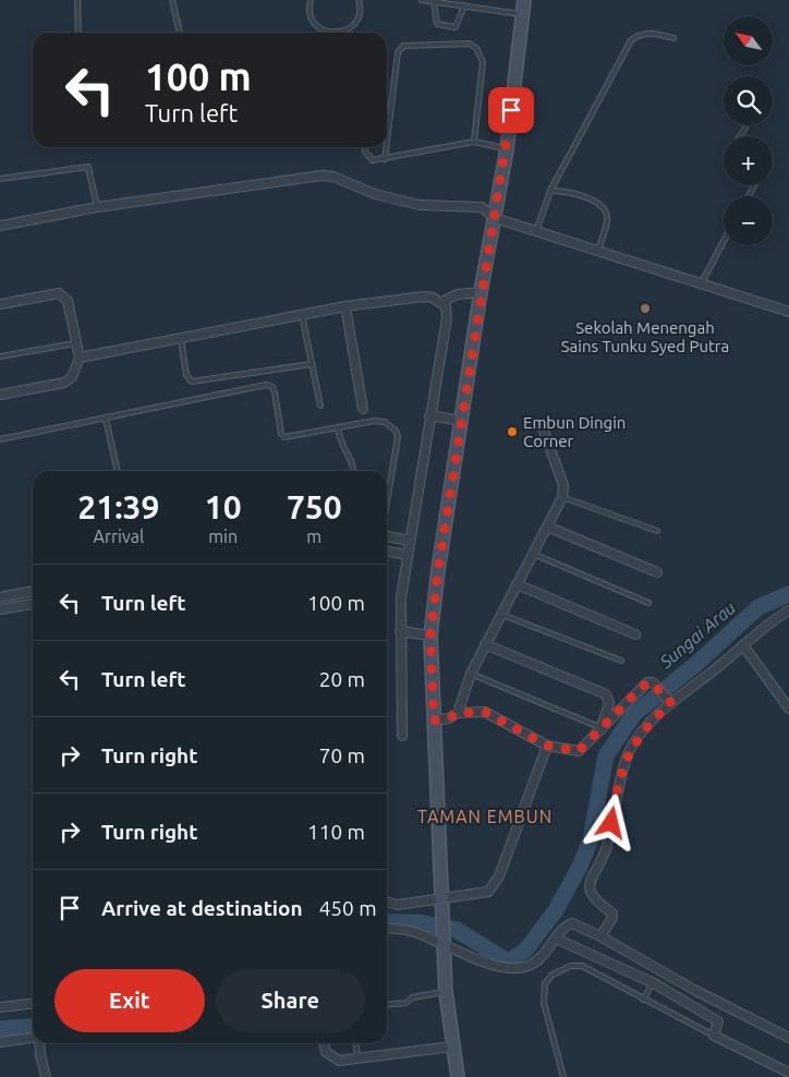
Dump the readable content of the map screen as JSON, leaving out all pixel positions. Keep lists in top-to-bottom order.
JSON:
{
  "districts": ["TAMAN EMBUN"],
  "water": ["Sungai Arau"],
  "places": ["Sekolah Menengah Sains Tunku Syed Putra", "Embun Dingin Corner"],
  "north": "top left",
  "page": {
    "map_buttons": ["+", "−"],
    "turn": ["100 m", "Turn left"],
    "eta": [
      "21:39",
      "Arrival",
      "10",
      "min",
      "750",
      "m"
    ],
    "list": [
      {
        "name": "Turn left",
        "value": "100 m"
      },
      {
        "name": "Turn left",
        "value": "20 m"
      },
      {
        "name": "Turn right",
        "value": "70 m"
      },
      {
        "name": "Turn right",
        "value": "110 m"
      },
      {
        "name": "Arrive at destination",
        "value": "450 m"
      }
    ],
    "buttons": ["Exit", "Share"]
  }
}
